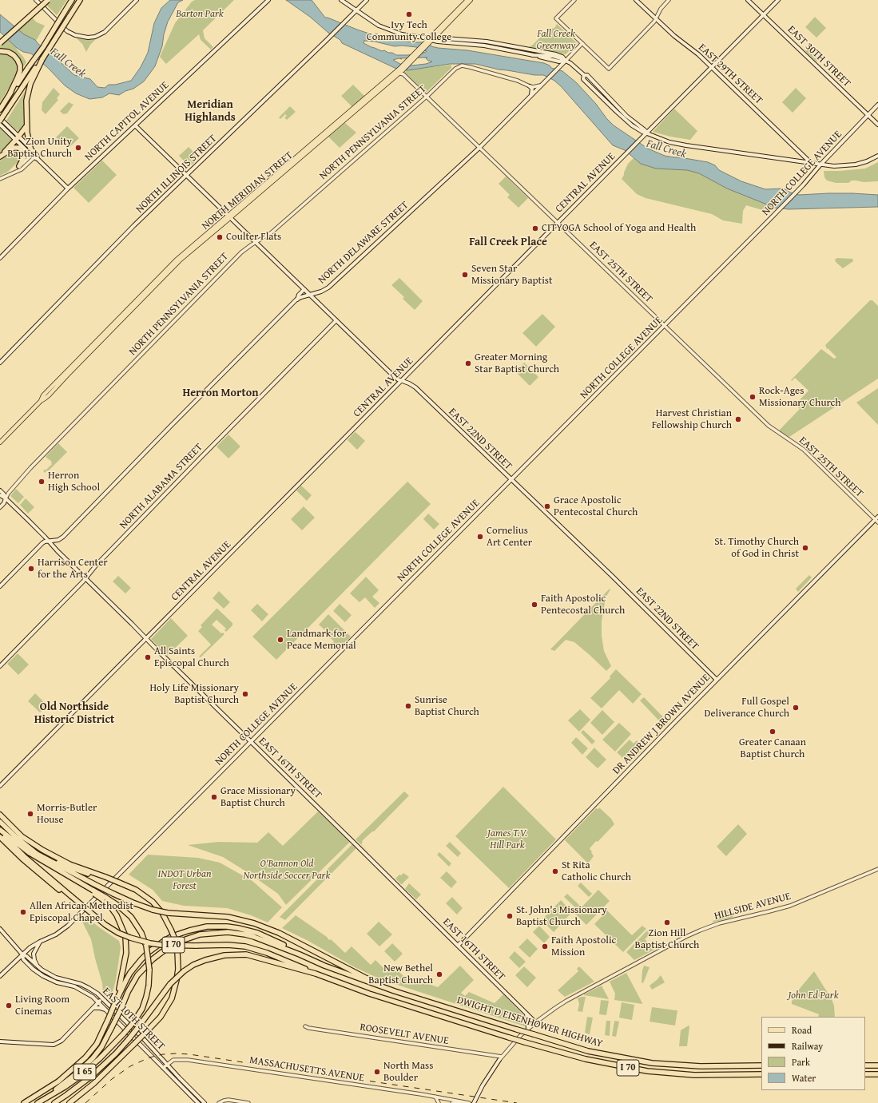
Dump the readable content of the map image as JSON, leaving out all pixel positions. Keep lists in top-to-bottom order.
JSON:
{
  "streets": {
    "highway": ["I 70", "DWIGHT D EISENHOWER HIGHWAY", "I 65"],
    "main road": [
      "EAST 30TH STREET",
      "EAST 29TH STREET",
      "NORTH CAPITOL AVENUE",
      "NORTH PENNSYLVANIA STREET",
      "NORTH COLLEGE AVENUE",
      "NORTH ILLINOIS STREET",
      "CENTRAL AVENUE",
      "NORTH MERIDIAN STREET",
      "NORTH DELAWARE STREET",
      "EAST 22ND STREET",
      "NORTH ALABAMA STREET",
      "DR ANDREW J BROWN AVENUE",
      "EAST 16TH STREET",
      "EAST 10TH STREET"
    ],
    "street": [
      "EAST 25TH STREET",
      "HILLSIDE AVENUE",
      "ROOSEVELT AVENUE",
      "MASSACHUSETTS AVENUE"
    ]
  },
  "crossings": [
    ["EAST 30TH STREET", "NORTH COLLEGE AVENUE"],
    ["EAST 30TH STREET", "CENTRAL AVENUE"],
    ["EAST 29TH STREET", "CENTRAL AVENUE"],
    ["NORTH CAPITOL AVENUE", "EAST 22ND STREET"],
    ["NORTH PENNSYLVANIA STREET", "EAST 25TH STREET"],
    ["NORTH PENNSYLVANIA STREET", "EAST 22ND STREET"],
    ["NORTH PENNSYLVANIA STREET", "EAST 16TH STREET"],
    ["NORTH COLLEGE AVENUE", "EAST 25TH STREET"],
    ["NORTH COLLEGE AVENUE", "EAST 22ND STREET"],
    ["NORTH COLLEGE AVENUE", "EAST 16TH STREET"],
    ["NORTH COLLEGE AVENUE", "EAST 10TH STREET"],
    ["NORTH ILLINOIS STREET", "EAST 22ND STREET"],
    ["CENTRAL AVENUE", "EAST 25TH STREET"],
    ["CENTRAL AVENUE", "EAST 22ND STREET"],
    ["CENTRAL AVENUE", "EAST 16TH STREET"],
    ["NORTH MERIDIAN STREET", "EAST 25TH STREET"],
    ["NORTH MERIDIAN STREET", "EAST 22ND STREET"],
    ["NORTH DELAWARE STREET", "EAST 25TH STREET"],
    ["NORTH DELAWARE STREET", "EAST 22ND STREET"],
    ["NORTH DELAWARE STREET", "EAST 16TH STREET"],
    ["EAST 25TH STREET", "DR ANDREW J BROWN AVENUE"],
    ["EAST 22ND STREET", "NORTH ALABAMA STREET"],
    ["EAST 22ND STREET", "DR ANDREW J BROWN AVENUE"],
    ["NORTH ALABAMA STREET", "EAST 16TH STREET"],
    ["DR ANDREW J BROWN AVENUE", "EAST 16TH STREET"],
    ["EAST 16TH STREET", "HILLSIDE AVENUE"],
    ["I 70", "DWIGHT D EISENHOWER HIGHWAY"],
    ["I 70", "I 65"],
    ["EAST 10TH STREET", "MASSACHUSETTS AVENUE"]
  ],
  "districts": [
    "Meridian Highlands",
    "Fall Creek Place",
    "Herron Morton",
    "Old Northside Historic District"
  ],
  "water": ["Fall Creek"],
  "parks": [
    "Barton Park",
    "Fall Creek Greenway",
    "James T.V. Hill Park",
    "O'Bannon Old Northside Soccer Park",
    "INDOT Urban Forest",
    "John Ed Park"
  ],
  "places": [
    "Ivy Tech Community College",
    "Zion Unity Baptist Church",
    "CITYOGA School of Yoga and Health",
    "Coulter Flats",
    "Seven Star Missionary Baptist",
    "Greater Morning Star Baptist Church",
    "Rock-Ages Missionary Church",
    "Harvest Christian Fellowship Church",
    "Herron High School",
    "Grace Apostolic Pentecostal Church",
    "Cornelius Art Center",
    "St. Timothy Church of God in Christ",
    "Harrison Center for the Arts",
    "Faith Apostolic Pentecostal Church",
    "Landmark for Peace Memorial",
    "All Saints Episcopal Church",
    "Holy Life Missionary Baptist Church",
    "Sunrise Baptist Church",
    "Full Gospel Deliverance Church",
    "Greater Canaan Baptist Church",
    "Grace Missionary Baptist Church",
    "Morris-Butler House",
    "St Rita Catholic Church",
    "Allen African Methodist Episcopal Chapel",
    "St. John's Missionary Baptist Church",
    "Zion Hill Baptist Church",
    "Faith Apostolic Mission",
    "New Bethel Baptist Church",
    "Living Room Cinemas",
    "North Mass Boulder"
  ],
  "legend": [
    "Road",
    "Railway",
    "Park",
    "Water"
  ]
}
